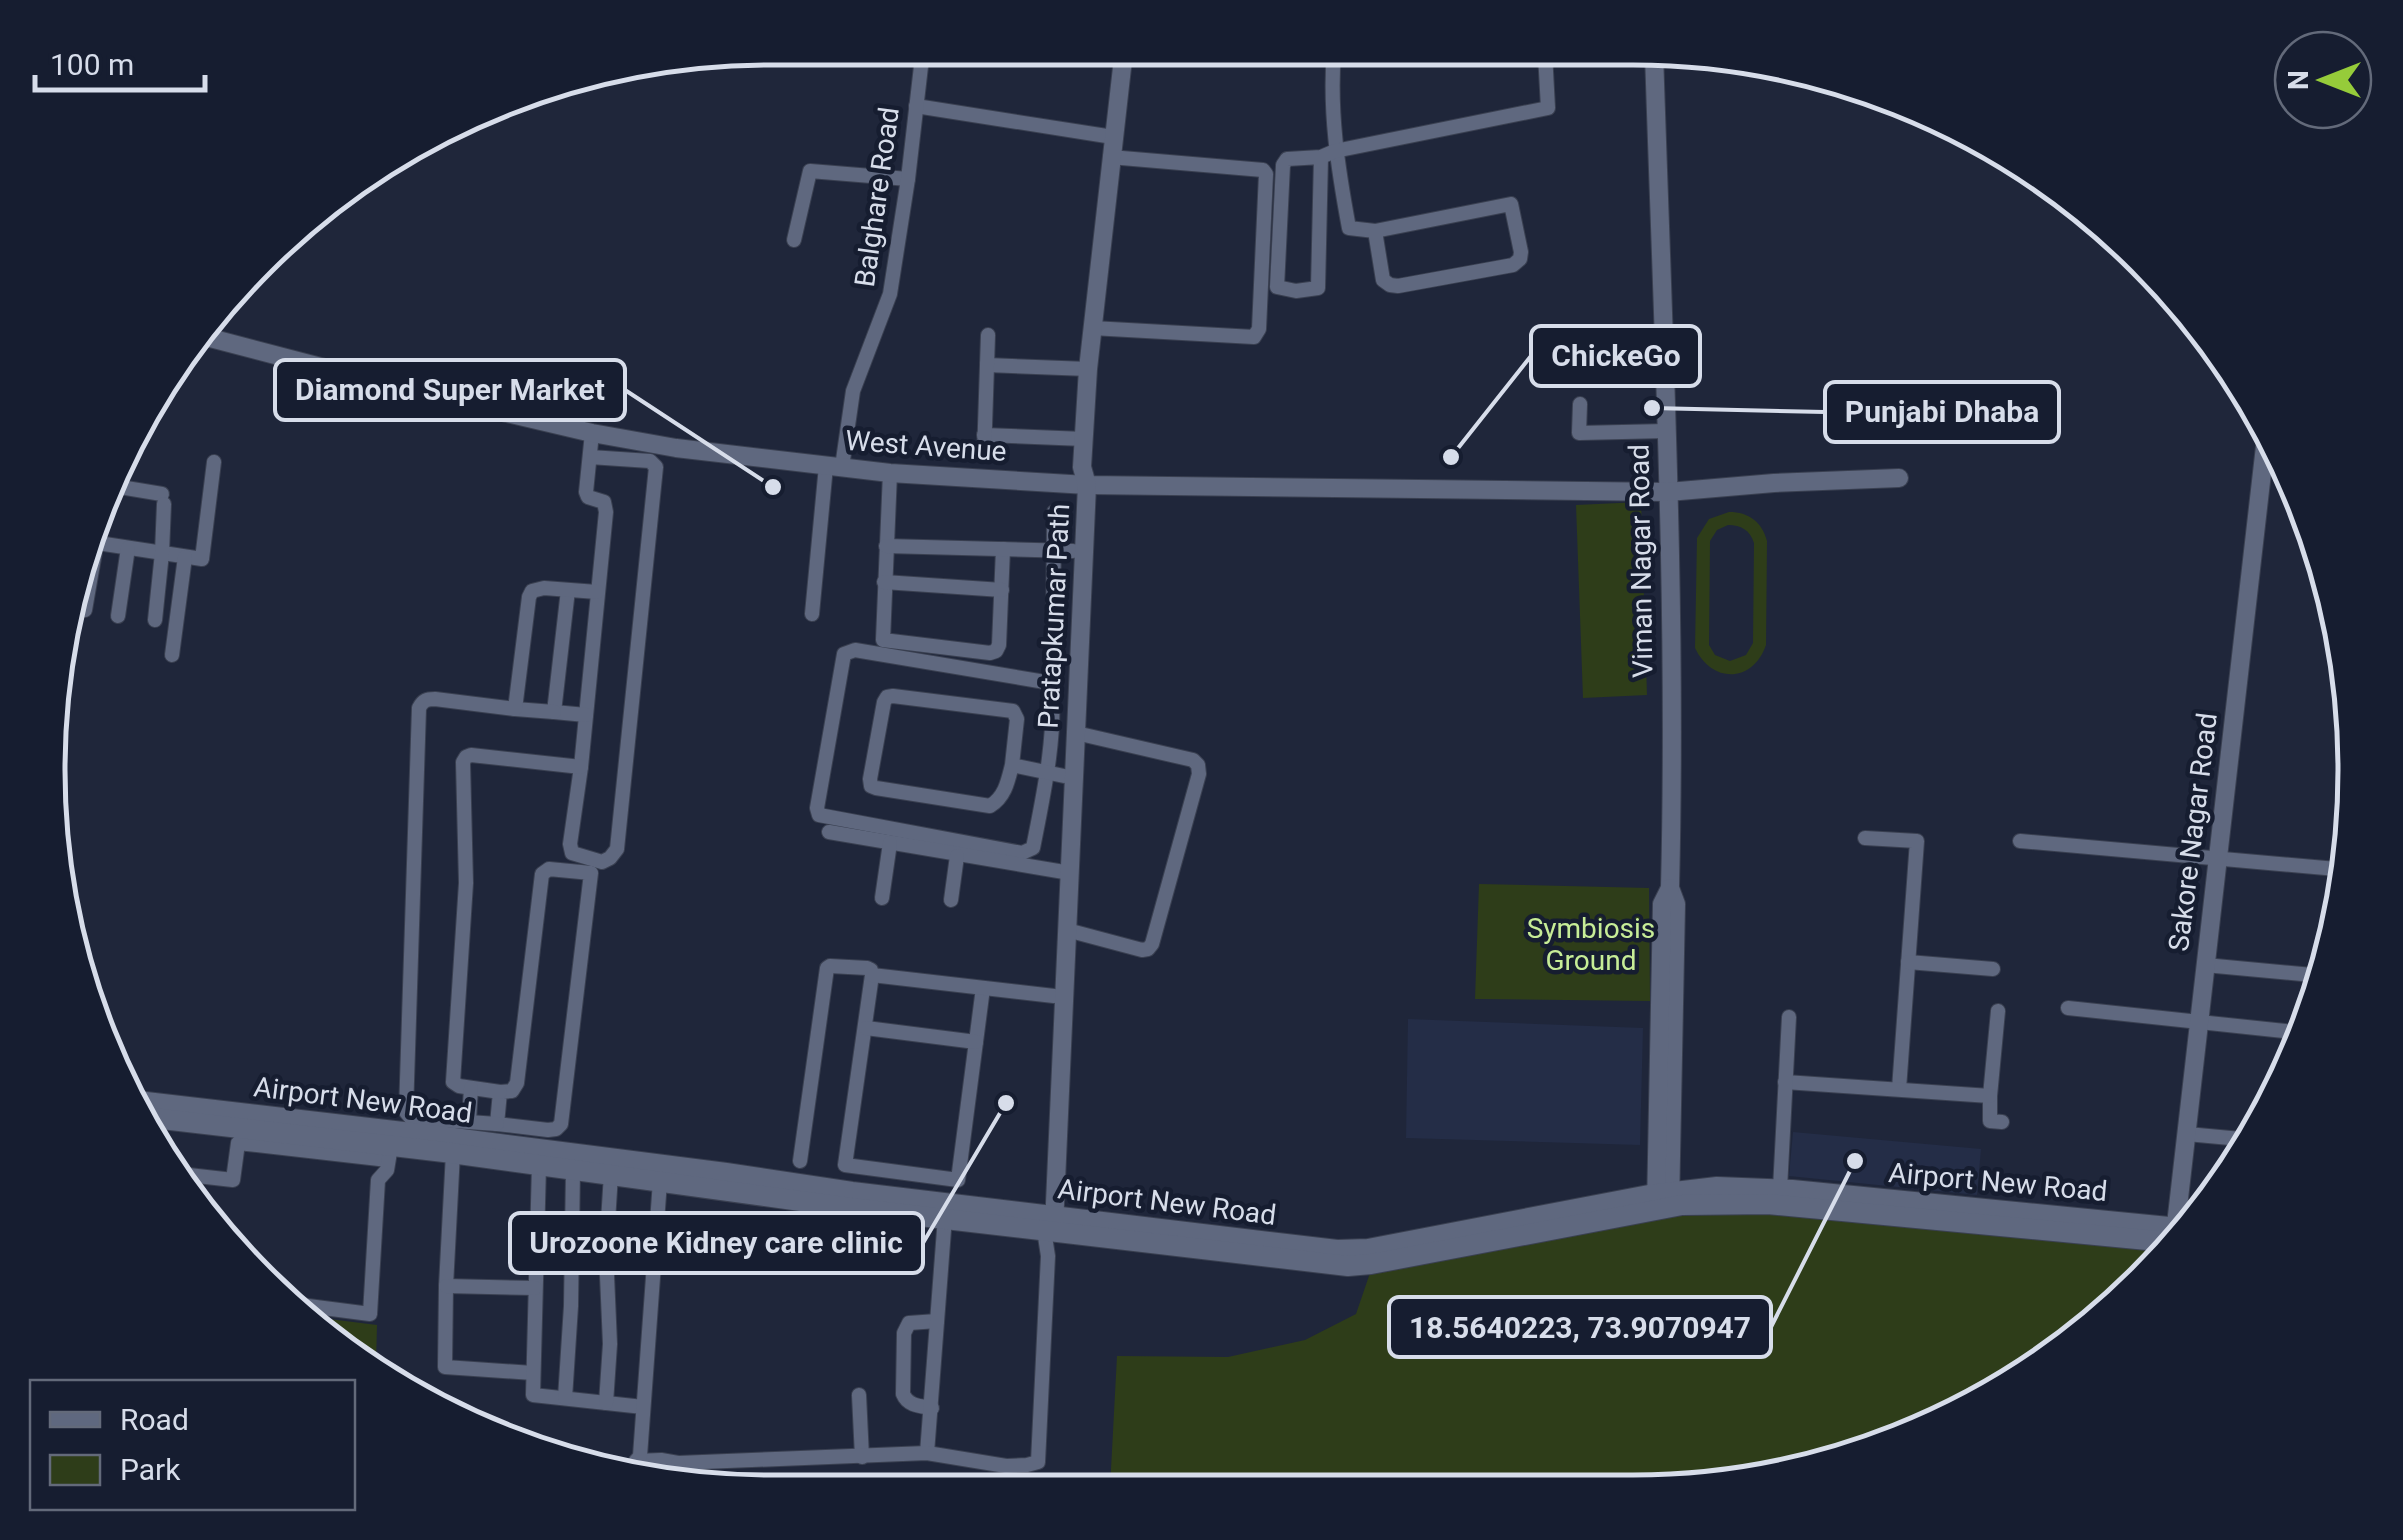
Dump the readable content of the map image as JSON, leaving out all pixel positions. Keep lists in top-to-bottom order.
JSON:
{
  "streets": {
    "main road": ["Airport New Road"],
    "street": [
      "Balghare Road",
      "West Avenue",
      "Viman Nagar Road",
      "Pratapkumar Path",
      "Sakore Nagar Road"
    ]
  },
  "crossings": [
    ["Balghare Road", "West Avenue"],
    ["West Avenue", "Viman Nagar Road"],
    ["West Avenue", "Pratapkumar Path"],
    ["Viman Nagar Road", "Airport New Road"],
    ["Pratapkumar Path", "Airport New Road"]
  ],
  "parks": ["Symbiosis Ground"],
  "places": [
    "Punjabi Dhaba",
    "ChickeGo",
    "Diamond Super Market",
    "Urozoone Kidney care clinic",
    "18.5640223, 73.9070947"
  ],
  "legend": ["Road", "Park"],
  "scale_bar": "100 m",
  "north": "left"
}
